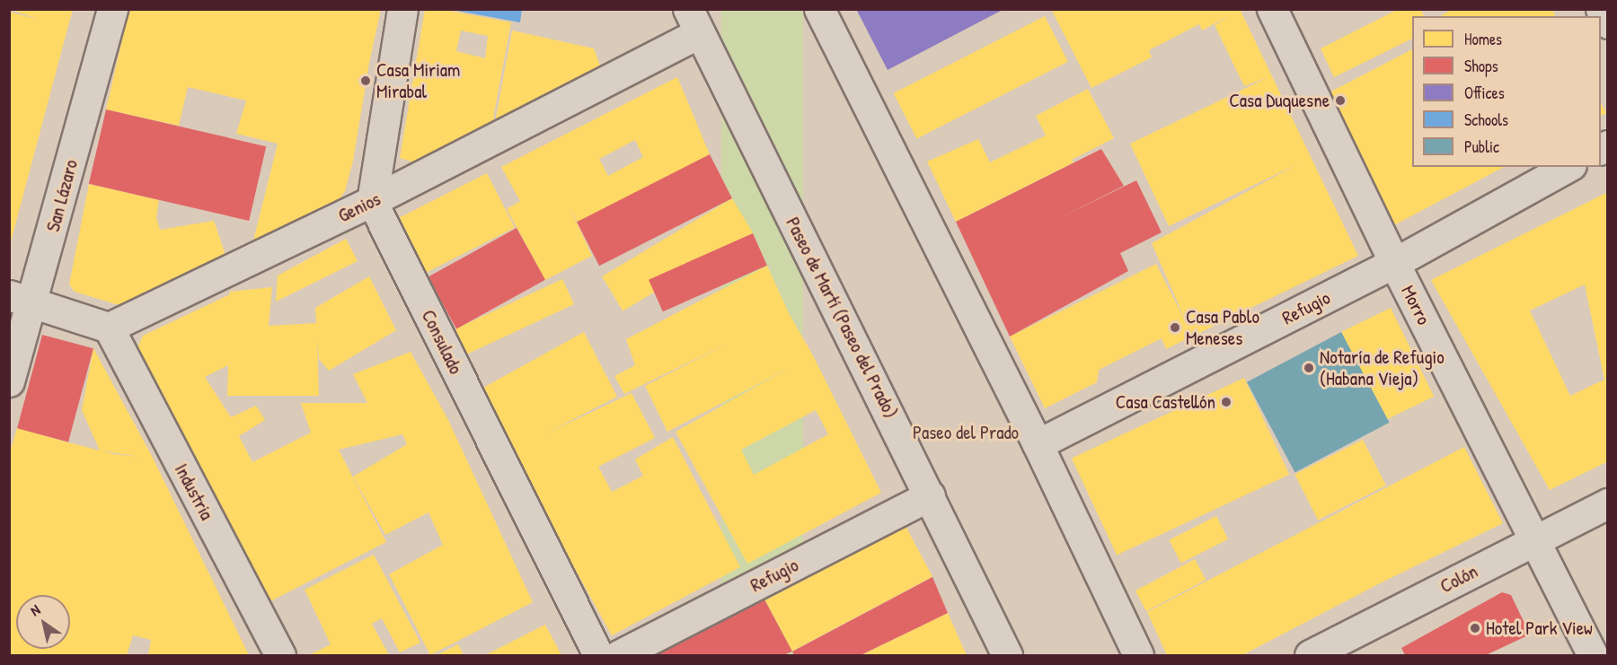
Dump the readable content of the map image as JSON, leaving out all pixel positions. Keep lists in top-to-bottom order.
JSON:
{
  "streets": {
    "street": [
      "San Lázaro",
      "Genios",
      "Morro",
      "Refugio",
      "Paseo de Martí (Paseo del Prado)",
      "Consulado",
      "Industria",
      "Colón"
    ]
  },
  "crossings": [
    ["Genios", "Paseo de Martí (Paseo del Prado)"],
    ["Genios", "Consulado"],
    ["Genios", "Industria"],
    ["Morro", "Refugio"],
    ["Morro", "Colón"],
    ["Refugio", "Paseo de Martí (Paseo del Prado)"]
  ],
  "parks": ["Paseo del Prado"],
  "places": [
    "Casa Miriam Mirabal",
    "Casa Duquesne",
    "Casa Pablo Meneses",
    "Notaría de Refugio (Habana Vieja)",
    "Casa Castellón",
    "Hotel Park View"
  ],
  "legend": [
    "Homes",
    "Shops",
    "Offices",
    "Schools",
    "Public"
  ],
  "north": "top left"
}
